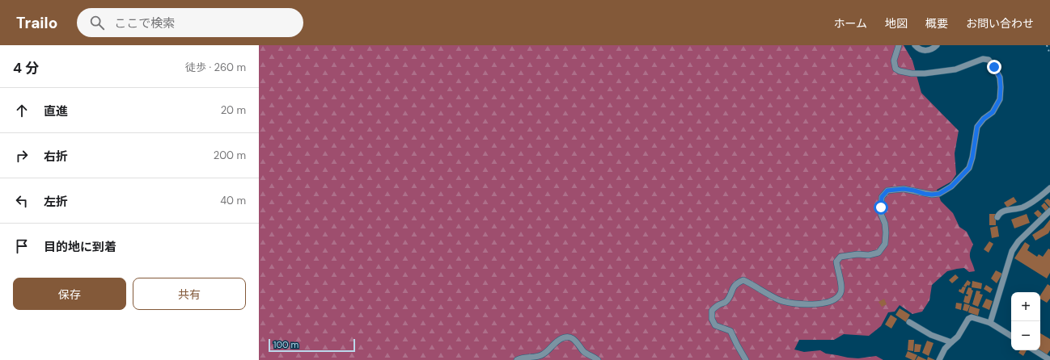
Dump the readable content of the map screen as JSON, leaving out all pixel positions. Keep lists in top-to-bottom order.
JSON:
{
  "scale_bar": "100 m",
  "page": {
    "header": "Trailo",
    "search": "ここで検索",
    "nav": [
      "ホーム",
      "地図",
      "概要",
      "お問い合わせ"
    ],
    "heading": ["4 分", "徒歩 · 260 m"],
    "list": [
      ["直進", "20 m"],
      ["右折", "200 m"],
      ["左折", "40 m"],
      "目的地に到着"
    ],
    "buttons": ["保存", "共有"],
    "map_buttons": ["+", "−"],
    "scale": "100 m"
  }
}
